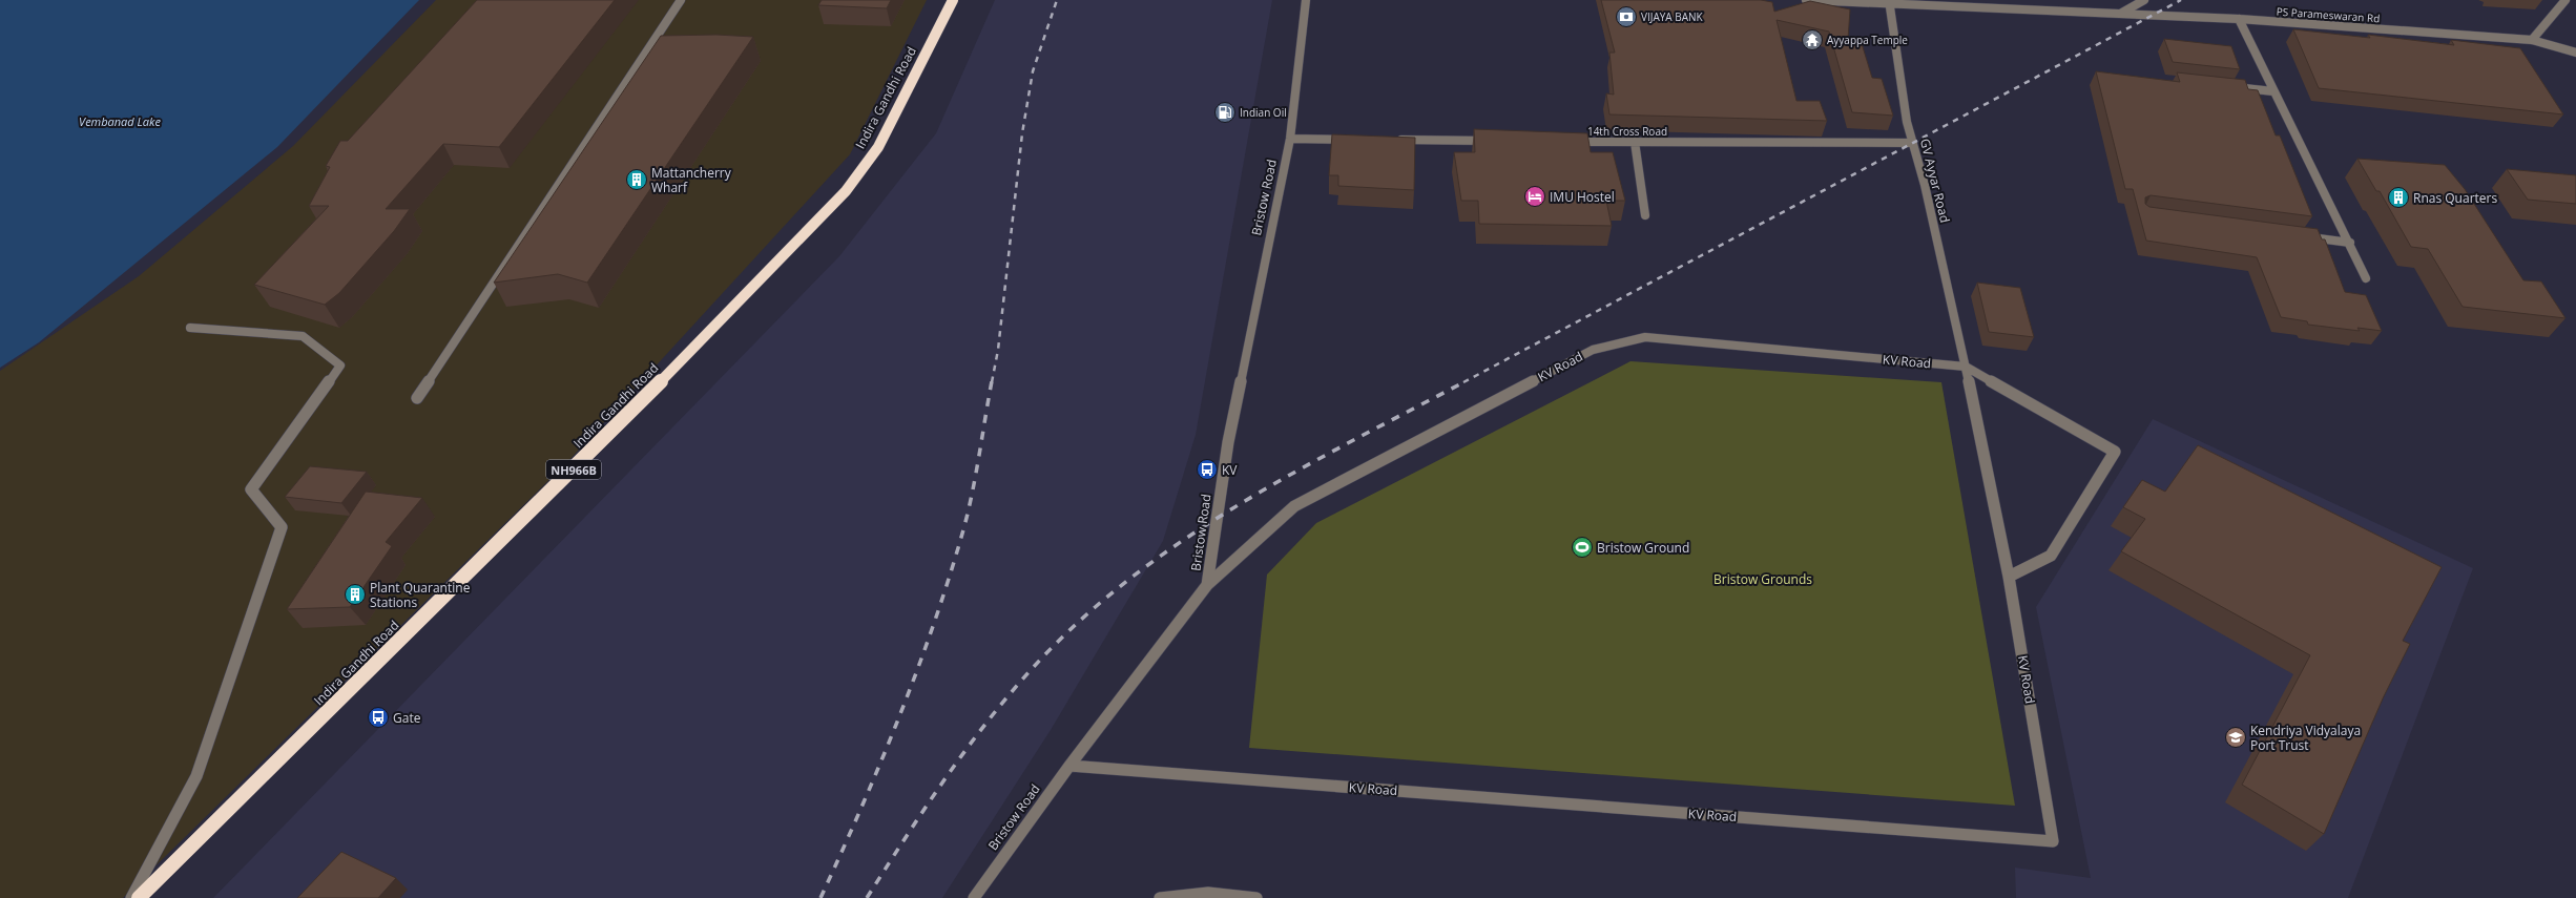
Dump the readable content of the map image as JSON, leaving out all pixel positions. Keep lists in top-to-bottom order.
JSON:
{
  "streets": {
    "highway": ["Indira Gandhi Road", "NH966B"],
    "street": [
      "PS Parameswaran Rd",
      "14th Cross Road",
      "GV Ayyar Road",
      "Bristow Road",
      "KV Road"
    ]
  },
  "crossings": [
    ["PS Parameswaran Rd", "GV Ayyar Road"],
    ["14th Cross Road", "GV Ayyar Road"],
    ["GV Ayyar Road", "KV Road"],
    ["Bristow Road", "KV Road"]
  ],
  "water": ["Vembanad Lake"],
  "parks": ["Bristow Grounds"],
  "places": {
    "bank": ["VIJAYA BANK"],
    "temple": ["Ayyappa Temple"],
    "fuel station": ["Indian Oil"],
    "building": ["Mattancherry Wharf", "Rnas Quarters", "Plant Quarantine Stations"],
    "hotel": ["IMU Hostel"],
    "bus stop": ["KV", "Gate"],
    "sports": ["Bristow Ground"],
    "school or university": ["Kendriya Vidyalaya Port Trust"]
  }
}
